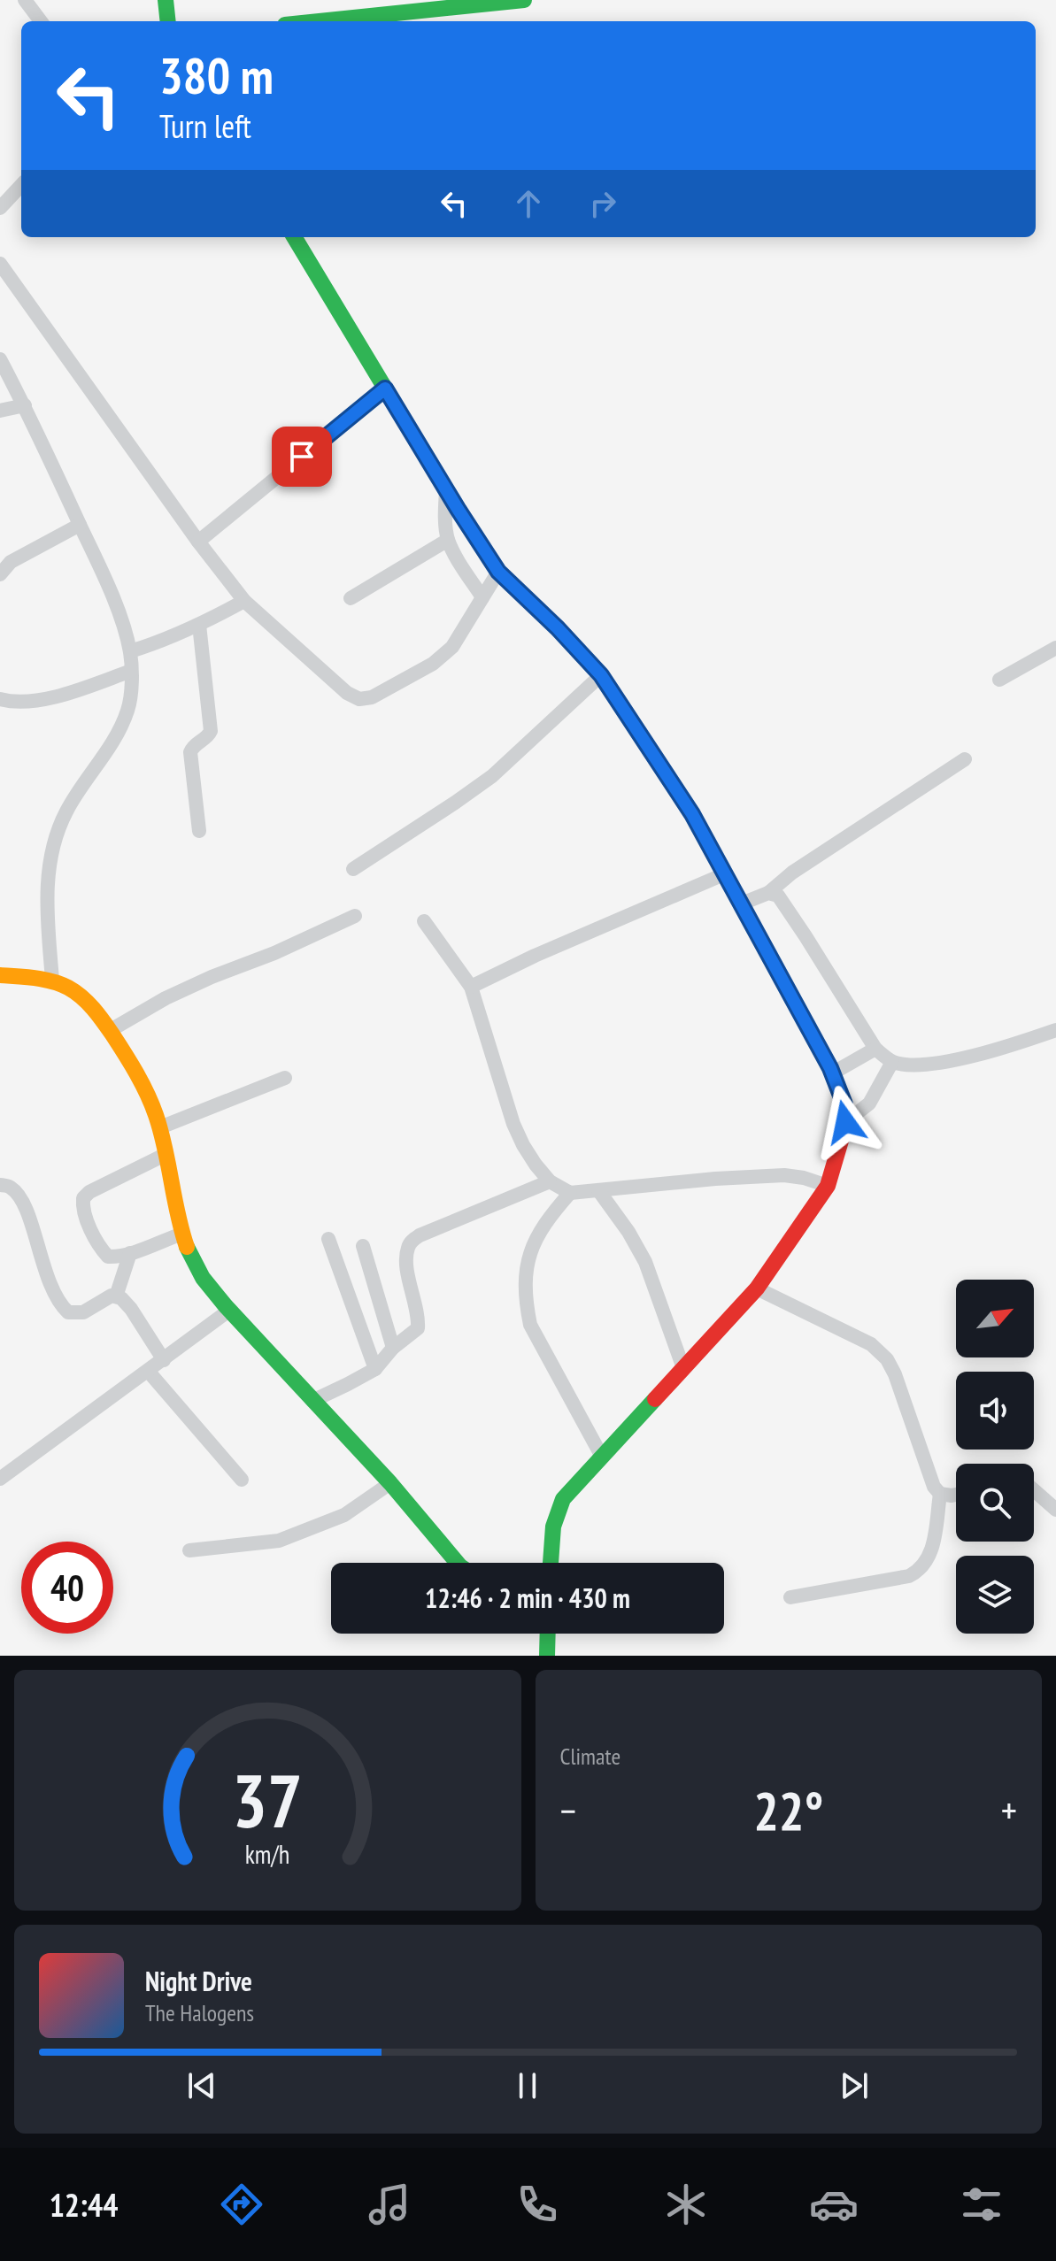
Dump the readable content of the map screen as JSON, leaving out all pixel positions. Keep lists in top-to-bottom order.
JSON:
{
  "north": "top right",
  "page": {
    "turn": ["380 m", "Turn left"],
    "limit": "40",
    "trip": "12:46 · 2 min · 430 m",
    "tile": "Climate",
    "heat": ["−", "22°", "+"],
    "song": ["Night Drive", "The Halogens"],
    "tabs": "12:44",
    "gauge": ["37", "km/h"]
  }
}
